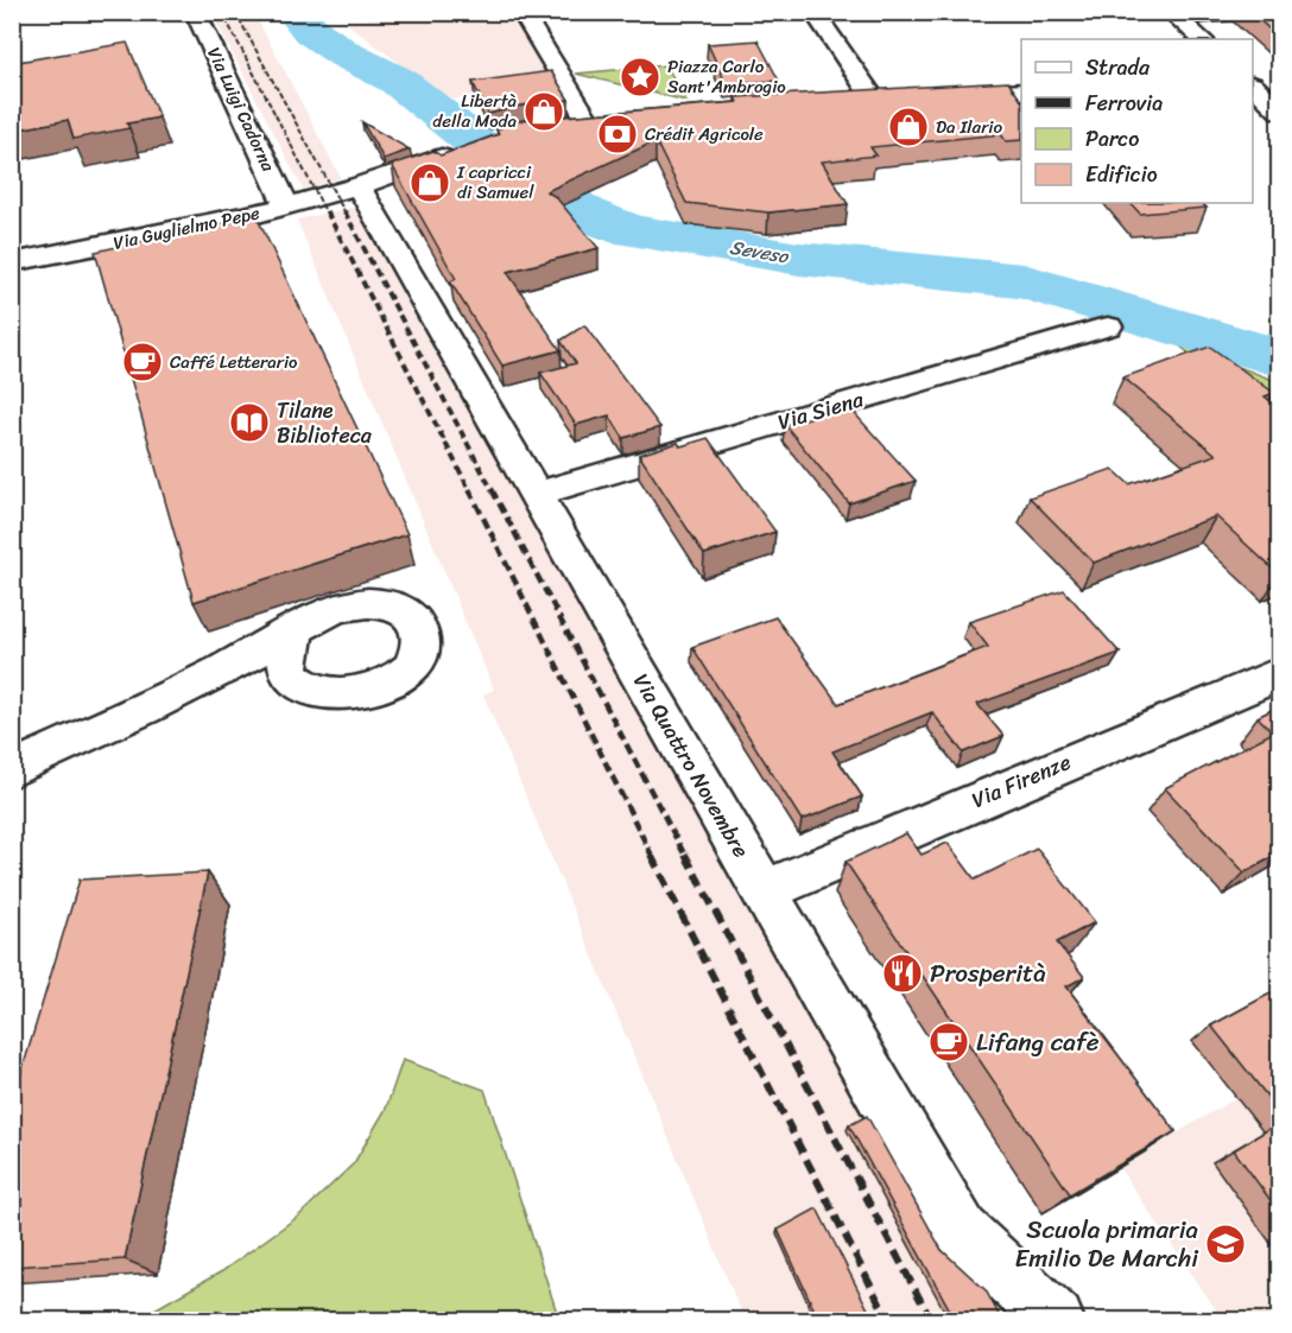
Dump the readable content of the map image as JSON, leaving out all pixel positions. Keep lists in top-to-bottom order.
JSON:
{
  "streets": {
    "street": [
      "Via Luigi Cadorna",
      "Via Guglielmo Pepe",
      "Via Siena",
      "Via Quattro Novembre",
      "Via Firenze"
    ]
  },
  "crossings": [
    ["Via Luigi Cadorna", "Via Guglielmo Pepe"],
    ["Via Guglielmo Pepe", "Via Quattro Novembre"],
    ["Via Siena", "Via Quattro Novembre"],
    ["Via Quattro Novembre", "Via Firenze"]
  ],
  "water": ["Seveso"],
  "places": {
    "place": ["Piazza Carlo Sant'Ambrogio"],
    "shop": ["Libertà della Moda", "Da Ilario", "I capricci di Samuel"],
    "bank": ["Crédit Agricole"],
    "cafe": ["Caffé Letterario", "Lifang cafè"],
    "library": ["Tilane Biblioteca"],
    "restaurant": ["Prosperità"],
    "school or university": ["Scuola primaria Emilio De Marchi"]
  },
  "legend": [
    "Strada",
    "Ferrovia",
    "Parco",
    "Edificio"
  ]
}
